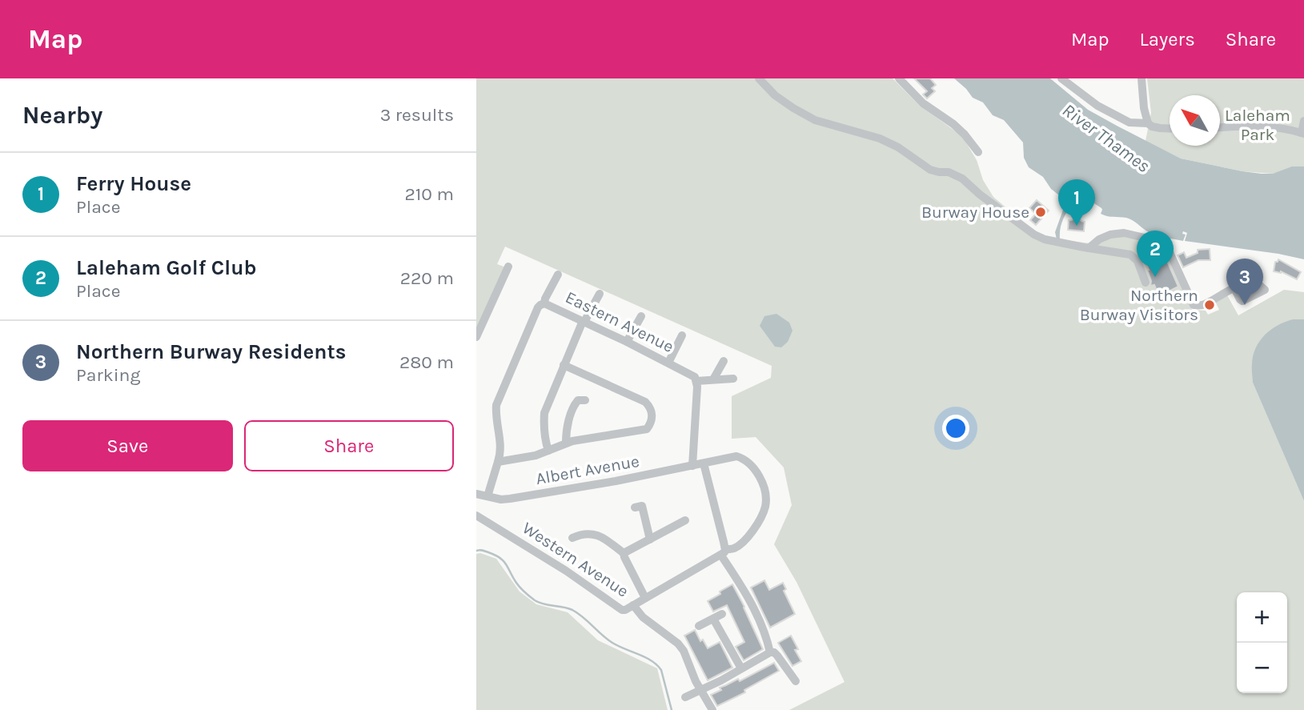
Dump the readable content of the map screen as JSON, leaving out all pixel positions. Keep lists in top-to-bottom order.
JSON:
{
  "streets": {
    "street": ["Eastern Avenue", "Albert Avenue", "Western Avenue"]
  },
  "crossings": [
    ["Eastern Avenue", "Albert Avenue"],
    ["Albert Avenue", "Western Avenue"]
  ],
  "water": ["River Thames"],
  "parks": ["Laleham Park"],
  "places": ["Burway House", "Northern Burway Visitors"],
  "north": "top left",
  "page": {
    "header": "Map",
    "nav": ["Map", "Layers", "Share"],
    "heading": ["Nearby", "3 results"],
    "list": [
      {
        "mark": "1",
        "name": "Ferry House",
        "note": "Place",
        "value": "210 m"
      },
      {
        "mark": "2",
        "name": "Laleham Golf Club",
        "note": "Place",
        "value": "220 m"
      },
      {
        "mark": "3",
        "name": "Northern Burway Residents",
        "note": "Parking",
        "value": "280 m"
      }
    ],
    "pins": ["1", "2", "3"],
    "buttons": ["Save", "Share"],
    "map_buttons": ["+", "−"]
  }
}
